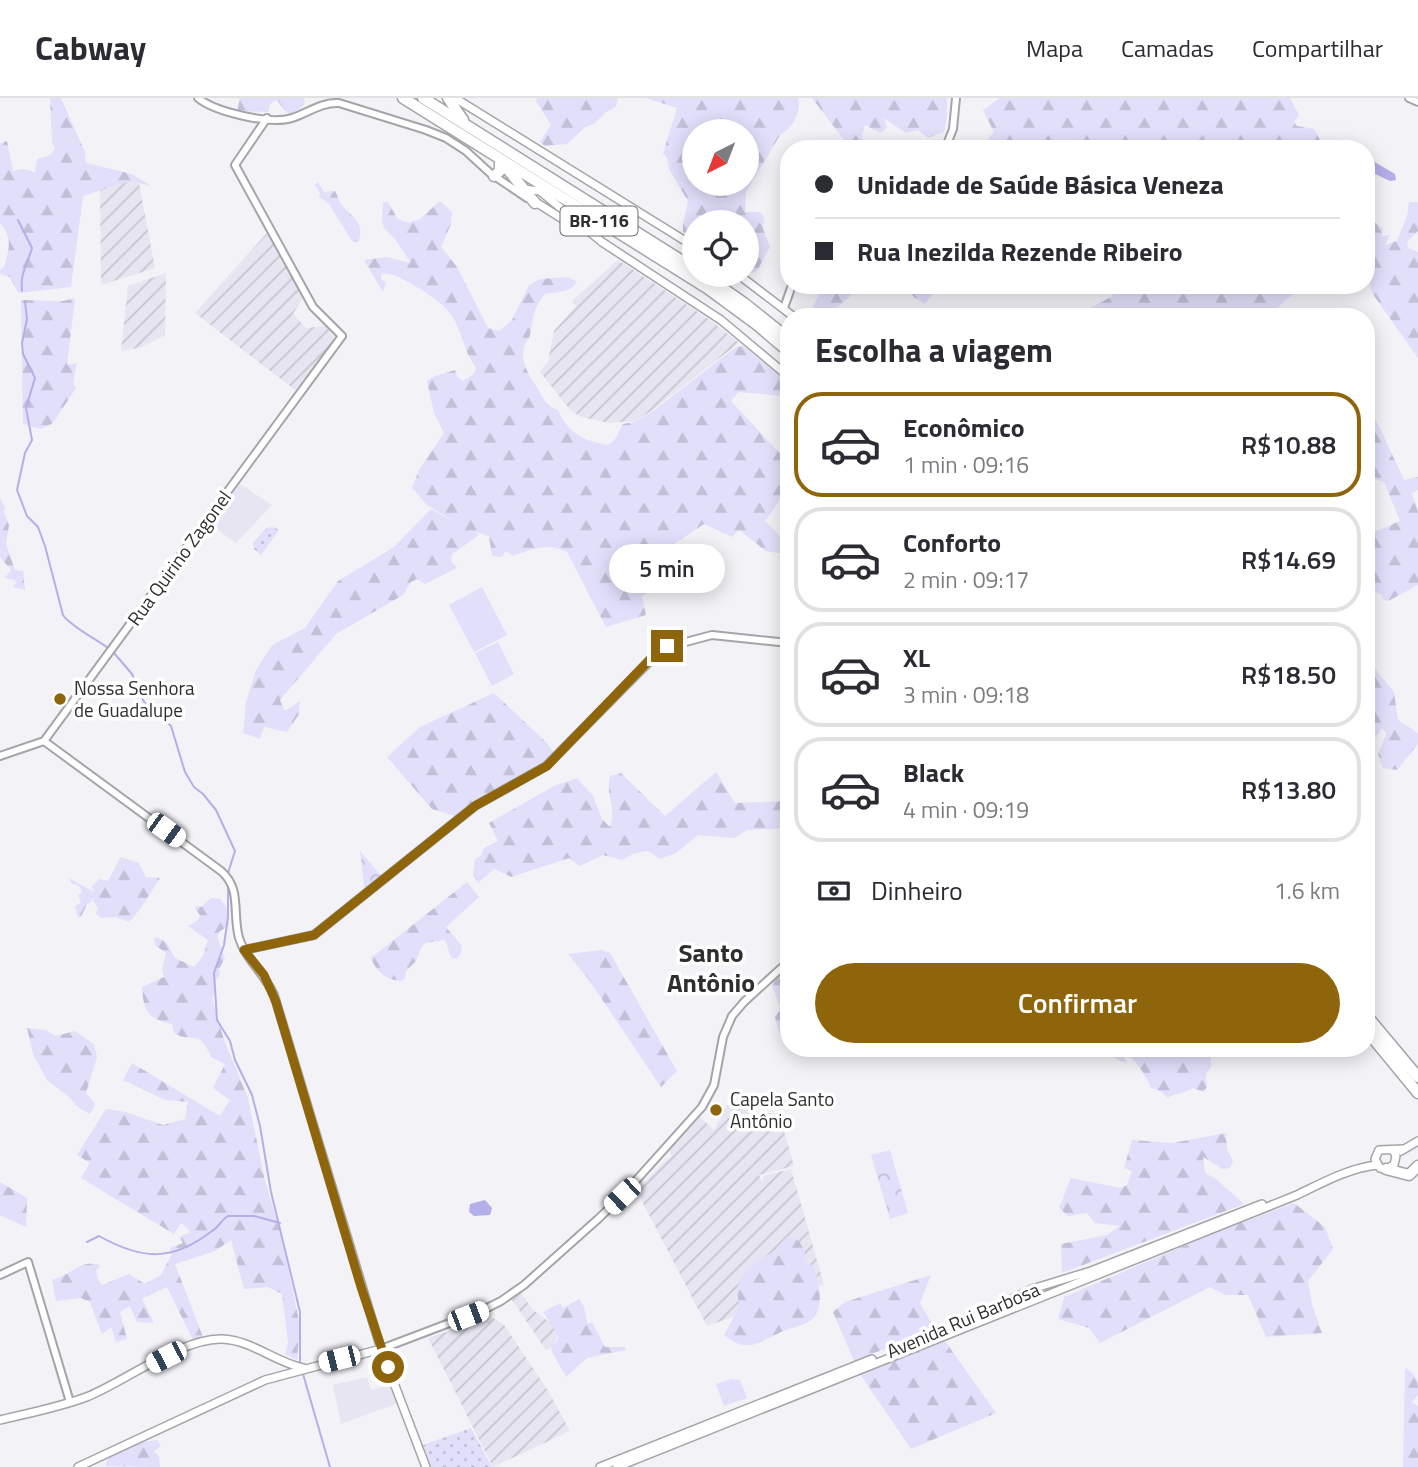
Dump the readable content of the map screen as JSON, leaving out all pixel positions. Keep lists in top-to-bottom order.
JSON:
{
  "streets": {
    "highway": ["BR-116"],
    "main road": ["Avenida Rui Barbosa"],
    "street": ["Rua Quirino Zagonel"]
  },
  "districts": ["Santo Antônio"],
  "places": ["Nossa Senhora de Guadalupe", "Capela Santo Antônio"],
  "north": "bottom left",
  "page": {
    "header": "Cabway",
    "nav": ["Mapa", "Camadas", "Compartilhar"],
    "banner": ["Unidade de Saúde Básica Veneza", "Rua Inezilda Rezende Ribeiro"],
    "heading": "Escolha a viagem",
    "list": [
      {
        "name": "Econômico",
        "note": "1 min · 09:16",
        "value": "R$10.88"
      },
      {
        "name": "Conforto",
        "note": "2 min · 09:17",
        "value": "R$14.69"
      },
      {
        "name": "XL",
        "note": "3 min · 09:18",
        "value": "R$18.50"
      },
      {
        "name": "Black",
        "note": "4 min · 09:19",
        "value": "R$13.80"
      }
    ],
    "bubble": "5 min",
    "pay": ["Dinheiro", "1.6 km"],
    "buttons": "Confirmar"
  }
}
